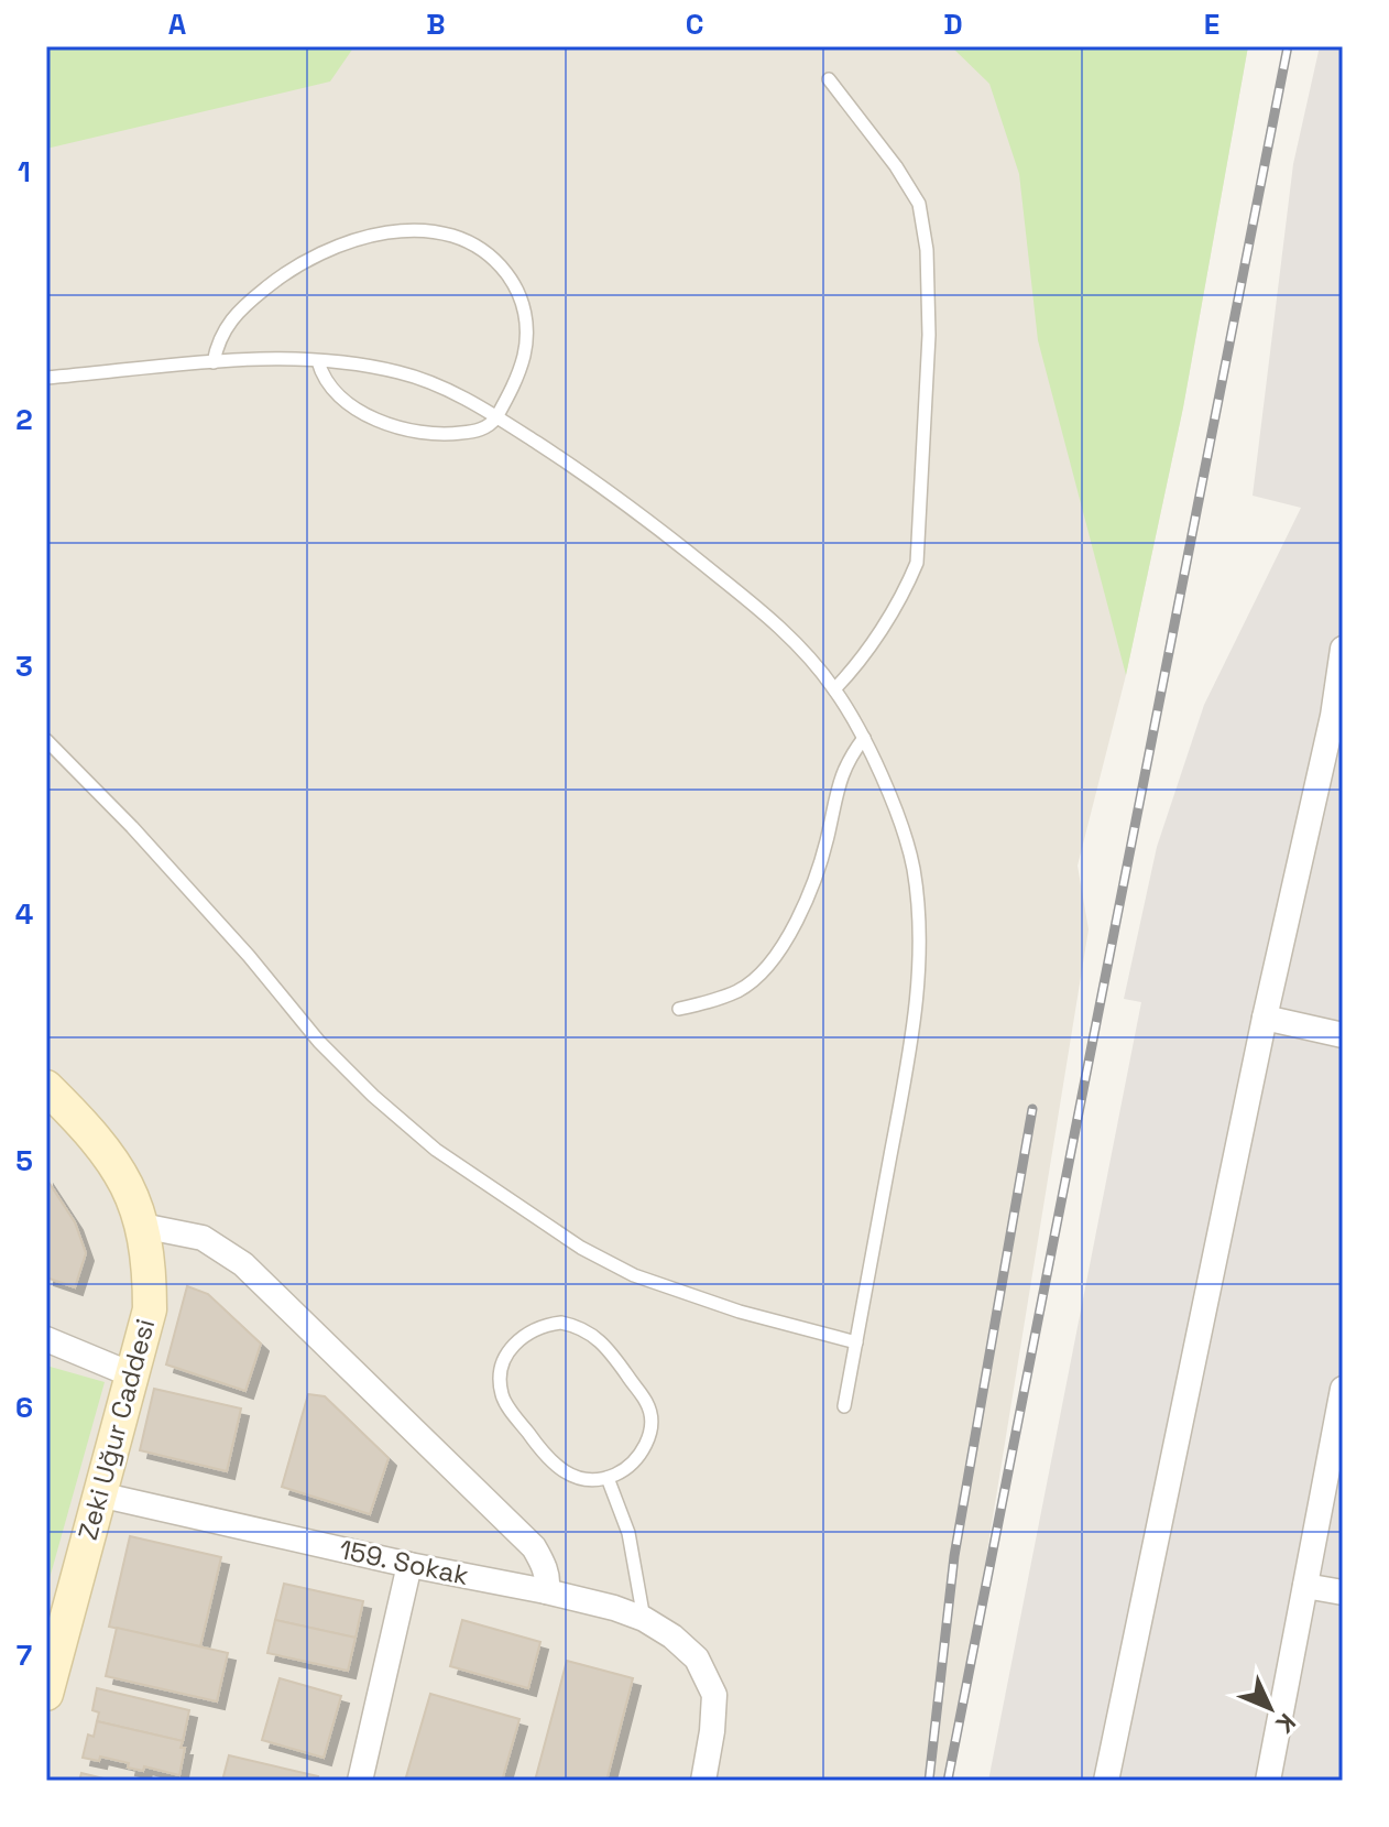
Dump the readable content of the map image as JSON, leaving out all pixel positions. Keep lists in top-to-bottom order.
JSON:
{
  "streets": {
    "main road": ["Zeki Uğur Caddesi"],
    "street": ["159. Sokak"]
  },
  "crossings": [
    ["Zeki Uğur Caddesi", "159. Sokak"]
  ],
  "north": "bottom right",
  "grid": {
    "columns": [
      "A",
      "B",
      "C",
      "D",
      "E"
    ],
    "rows": [
      "1",
      "2",
      "3",
      "4",
      "5",
      "6",
      "7"
    ]
  }
}
